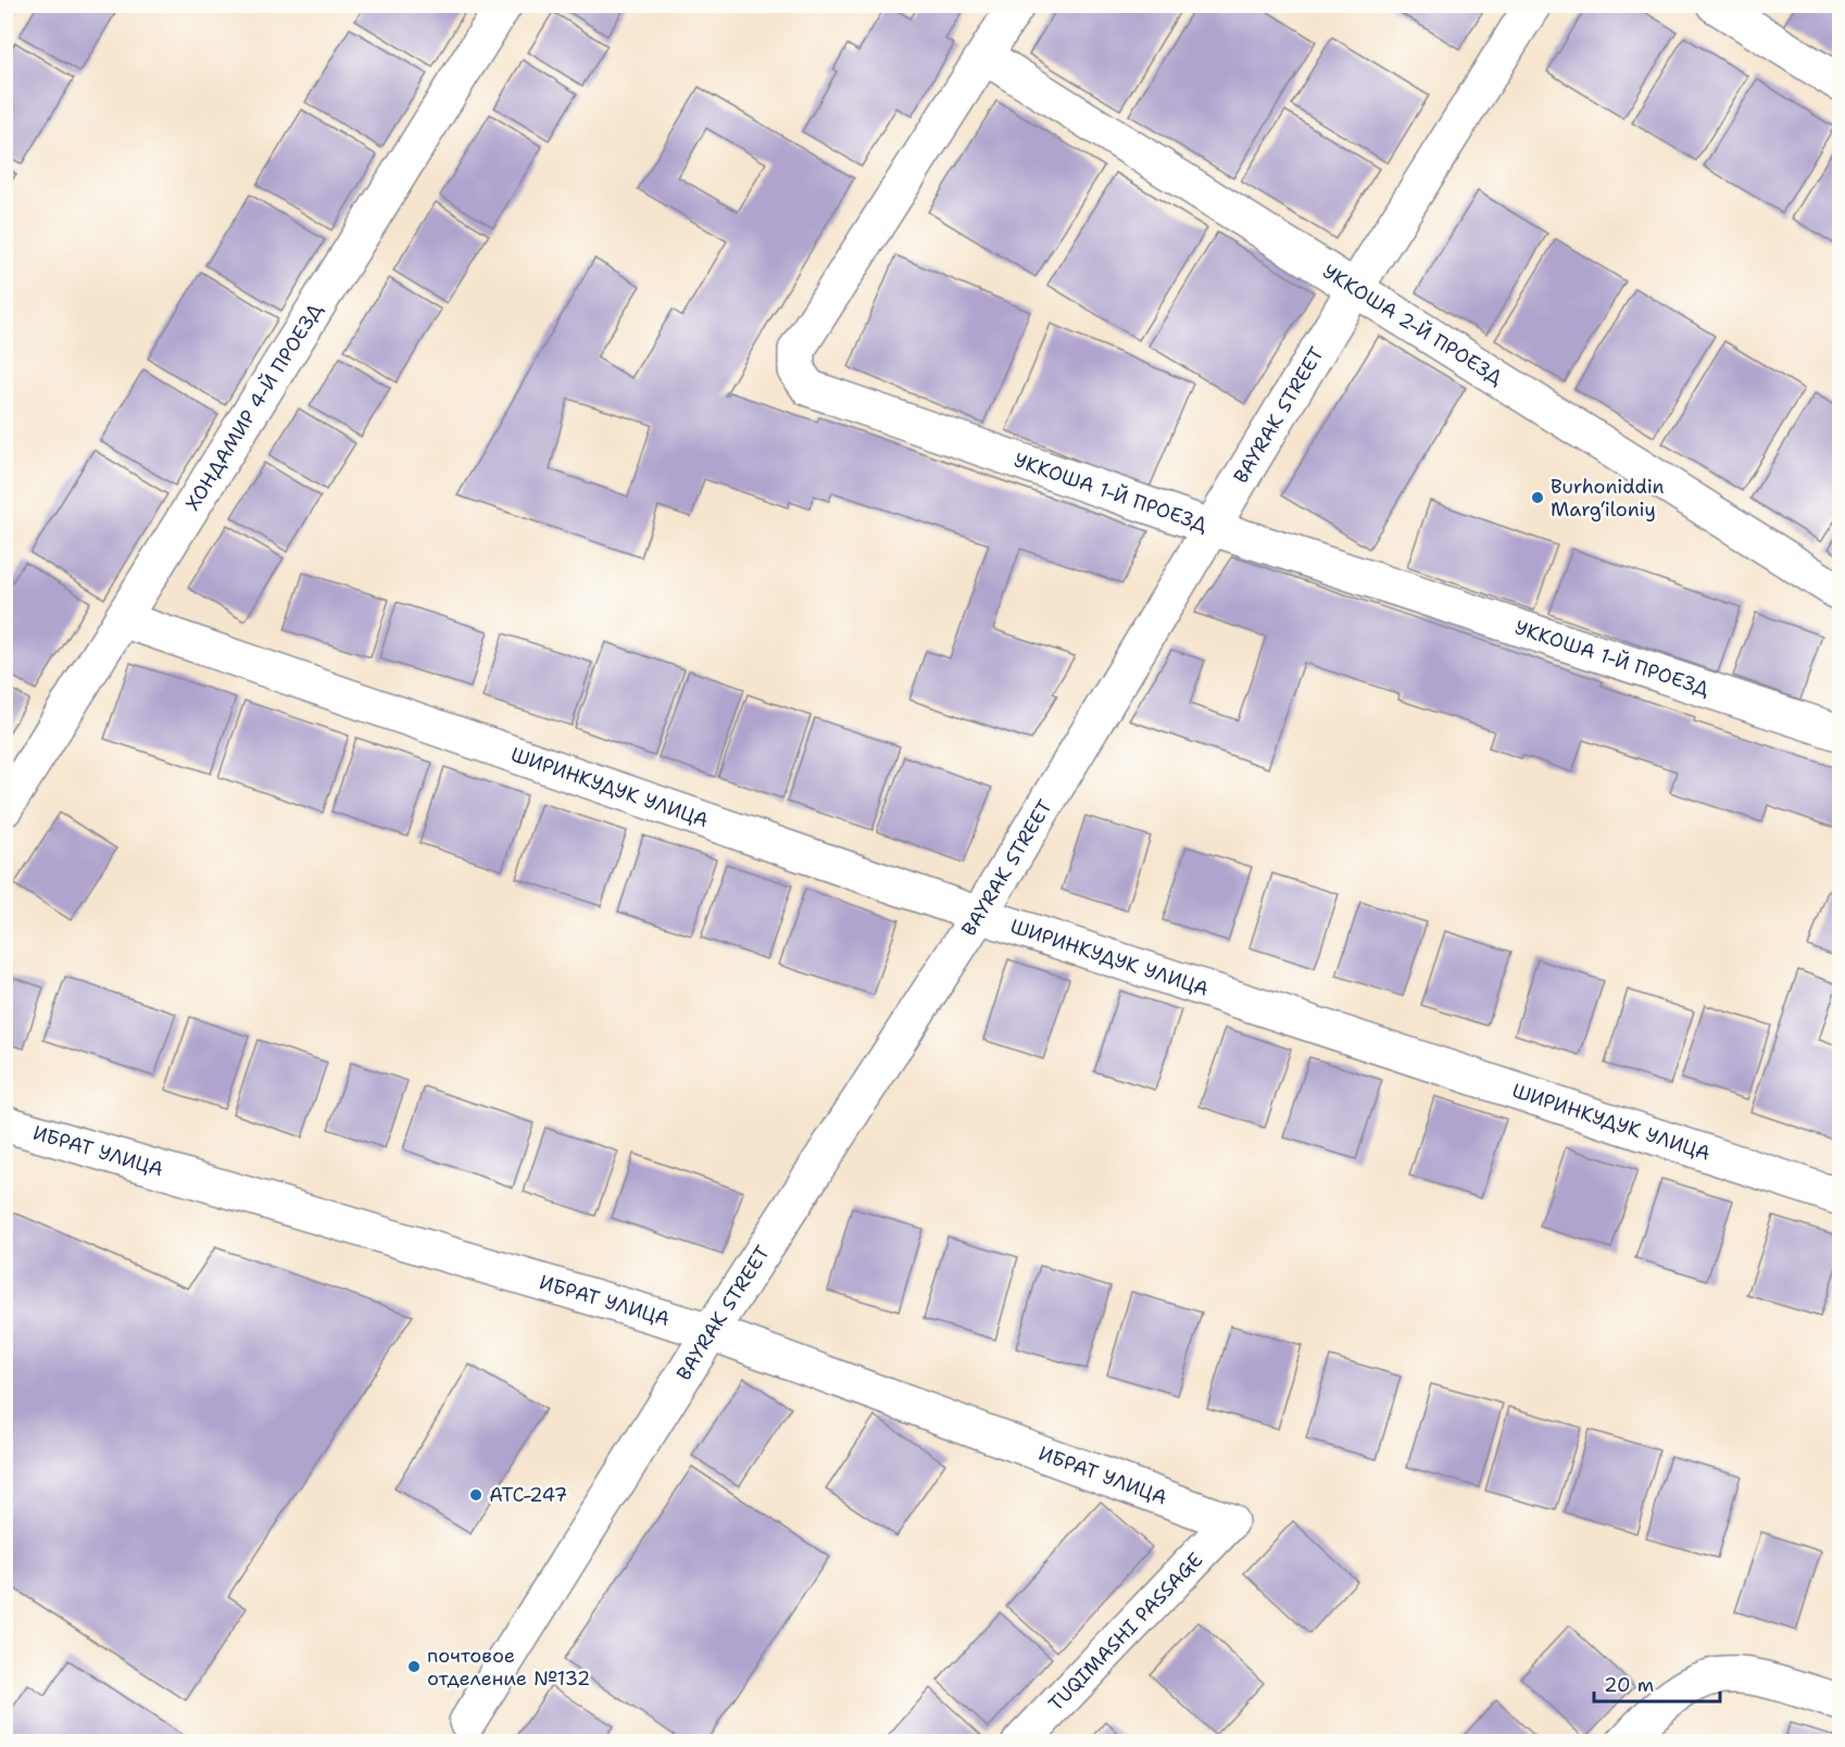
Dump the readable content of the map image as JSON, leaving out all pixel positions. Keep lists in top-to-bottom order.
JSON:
{
  "streets": {
    "street": [
      "УККОША 2-Й ПРОЕЗД",
      "ХОНДАМИР 4-Й ПРОЕЗД",
      "BAYRAK STREET",
      "УККОША 1-Й ПРОЕЗД",
      "ШИРИНКУДУК УЛИЦА",
      "ИБРАТ УЛИЦА",
      "TUQIMASHI PASSAGE"
    ]
  },
  "crossings": [
    ["УККОША 2-Й ПРОЕЗД", "BAYRAK STREET"],
    ["УККОША 2-Й ПРОЕЗД", "УККОША 1-Й ПРОЕЗД"],
    ["ХОНДАМИР 4-Й ПРОЕЗД", "ШИРИНКУДУК УЛИЦА"],
    ["BAYRAK STREET", "УККОША 1-Й ПРОЕЗД"],
    ["BAYRAK STREET", "ШИРИНКУДУК УЛИЦА"],
    ["BAYRAK STREET", "ИБРАТ УЛИЦА"],
    ["ИБРАТ УЛИЦА", "TUQIMASHI PASSAGE"]
  ],
  "places": ["Burhoniddin Marg‘iloniy", "АТС-247", "почтовое отделение №132"],
  "scale_bar": "20 m"
}
